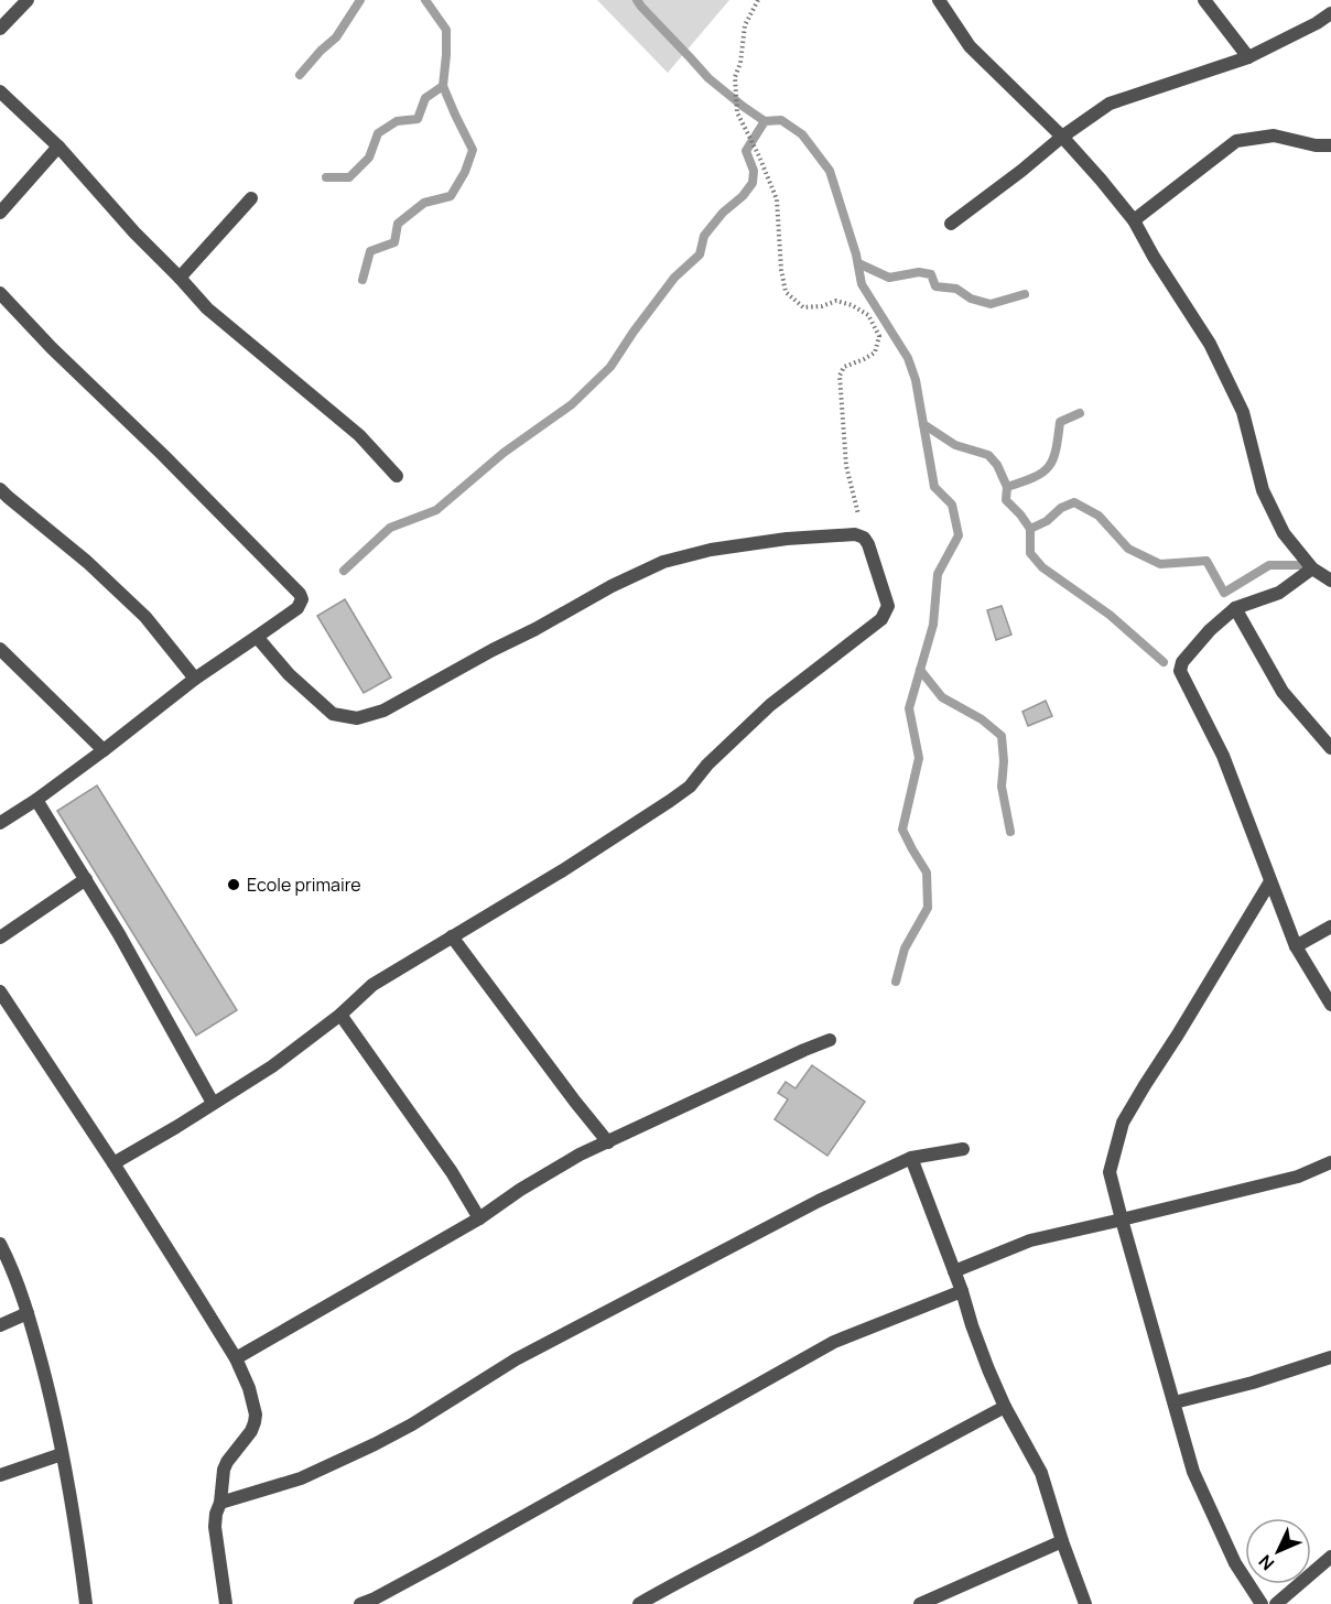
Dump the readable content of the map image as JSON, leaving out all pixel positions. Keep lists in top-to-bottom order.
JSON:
{
  "places": ["Ecole primaire"],
  "north": "bottom left"
}
